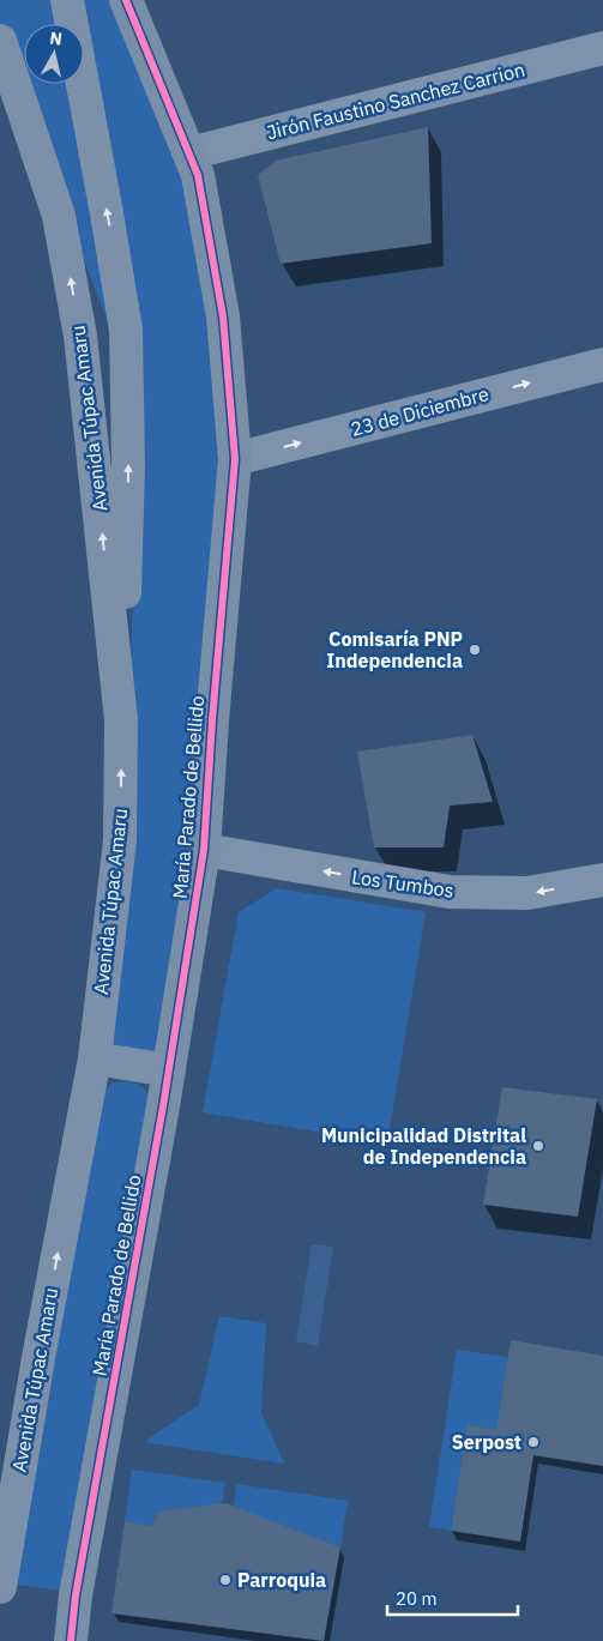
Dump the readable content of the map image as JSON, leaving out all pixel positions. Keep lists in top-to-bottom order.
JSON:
{
  "streets": {
    "main road": ["Avenida Túpac Amaru"],
    "street": [
      "Jirón Faustino Sanchez Carrion",
      "23 de Diciembre",
      "María Parado de Bellido",
      "Los Tumbos"
    ]
  },
  "crossings": [
    ["Jirón Faustino Sanchez Carrion", "María Parado de Bellido"],
    ["23 de Diciembre", "María Parado de Bellido"],
    ["María Parado de Bellido", "Los Tumbos"]
  ],
  "one_way": ["23 de Diciembre", "Los Tumbos"],
  "places": [
    "Comisaría PNP Independencia",
    "Municipalidad Distrital de Independencia",
    "Serpost",
    "Parroquia"
  ],
  "scale_bar": "20 m",
  "north": "top"
}
